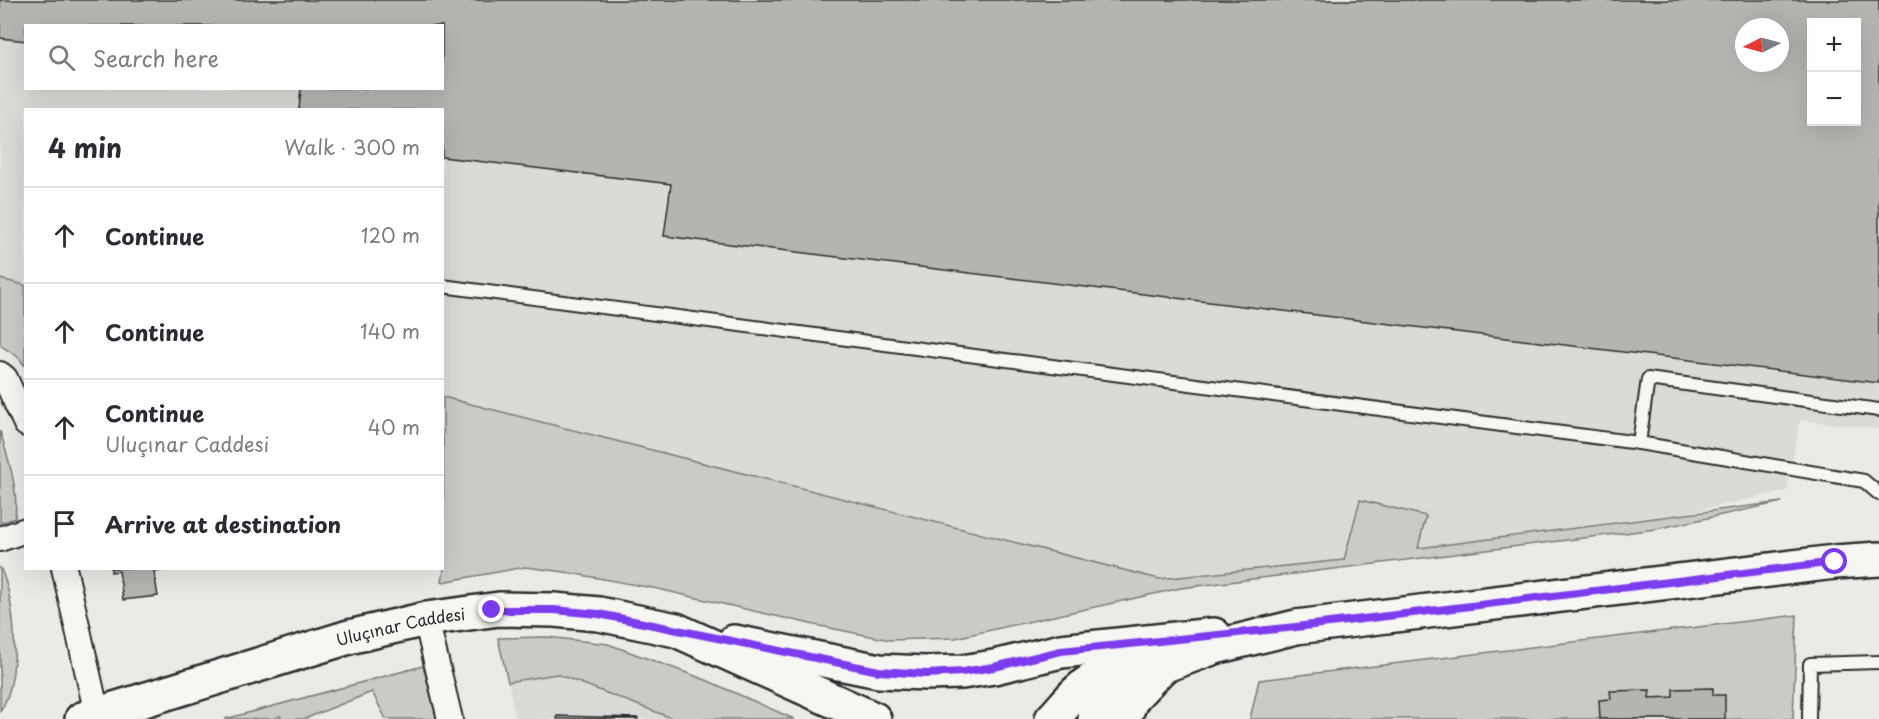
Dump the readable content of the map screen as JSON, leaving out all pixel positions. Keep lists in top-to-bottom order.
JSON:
{
  "streets": {
    "main road": ["Uluçınar Caddesi"]
  },
  "north": "left",
  "page": {
    "map_buttons": ["+", "−"],
    "search": "Search here",
    "heading": ["4 min", "Walk · 300 m"],
    "list": [
      ["Continue", "120 m"],
      ["Continue", "140 m"],
      ["Continue", "Uluçınar Caddesi", "40 m"],
      "Arrive at destination"
    ]
  }
}
